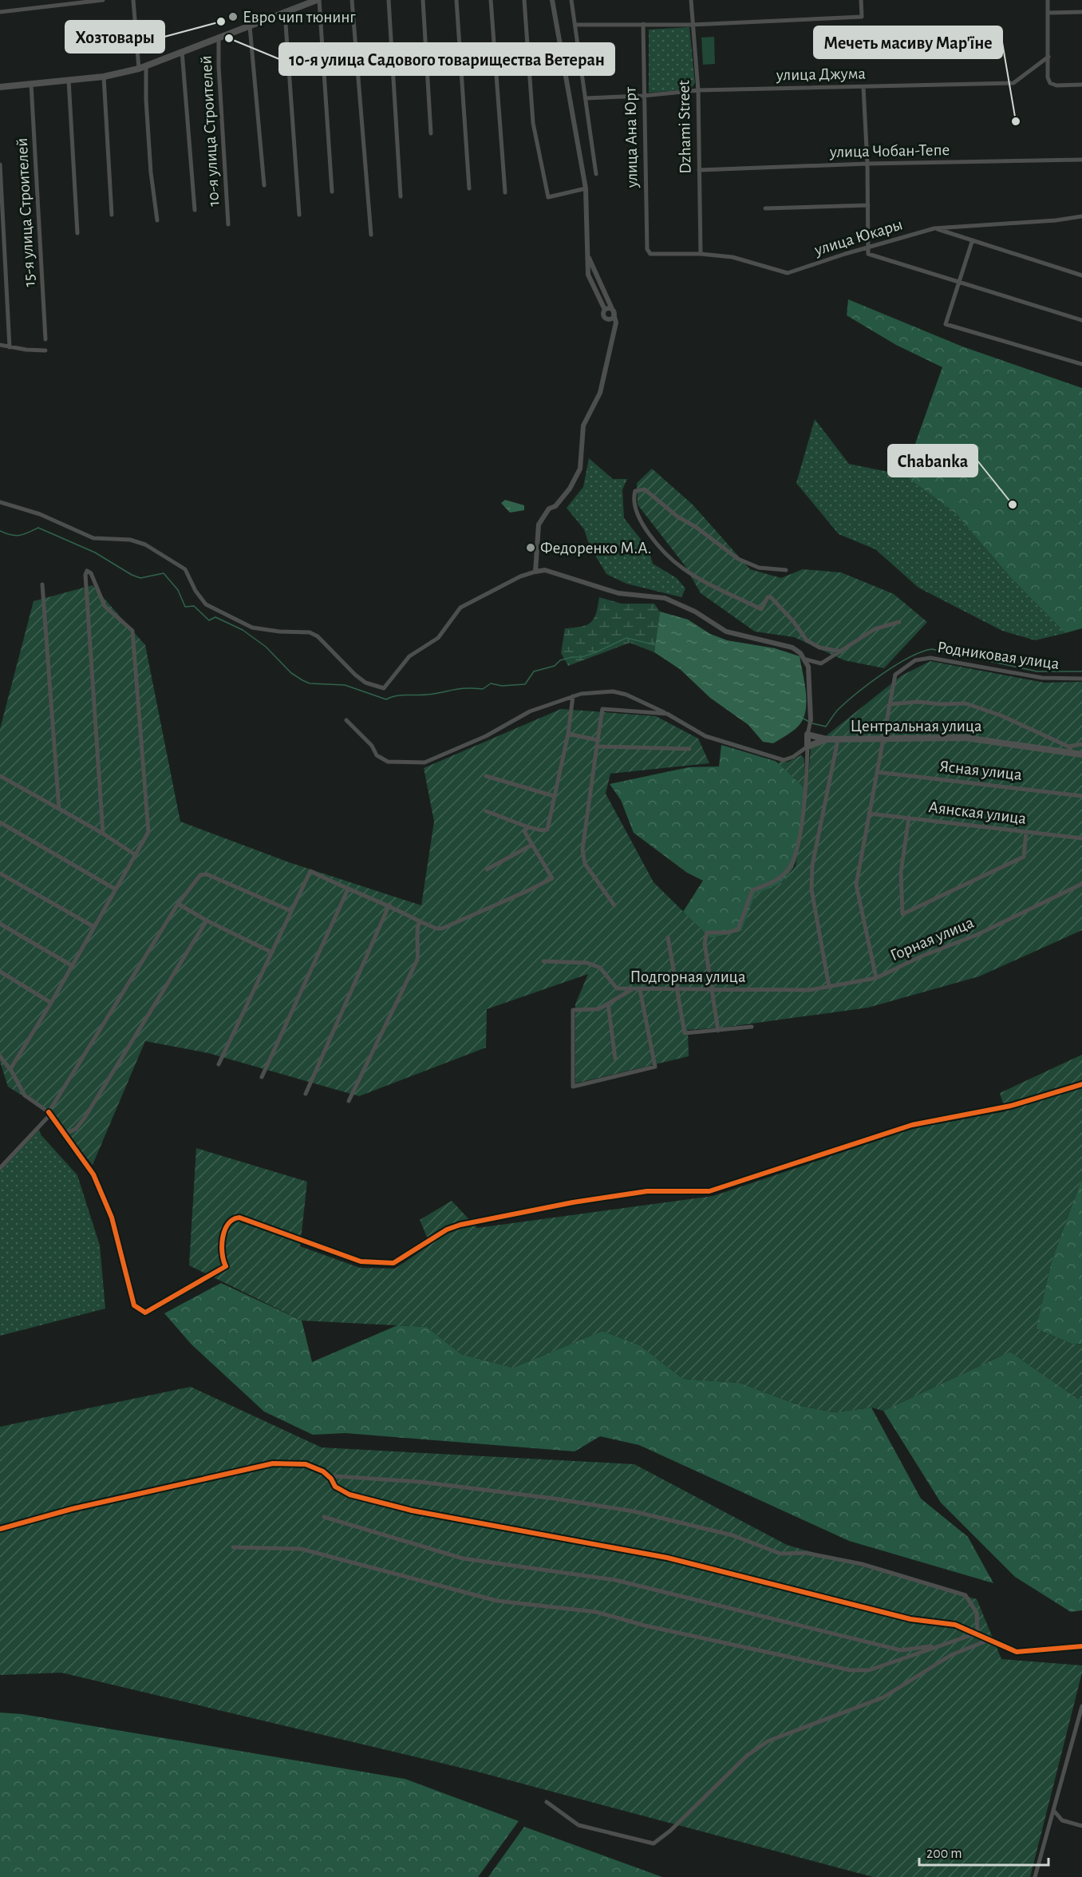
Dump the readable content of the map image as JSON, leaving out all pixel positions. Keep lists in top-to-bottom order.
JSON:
{
  "streets": {
    "main road": ["Центральная улица"],
    "street": [
      "улица Джума",
      "Dzhami Street",
      "10-я улица Строителей",
      "улица Ана Юрт",
      "улица Чобан-Тепе",
      "15-я улица Строителей",
      "улица Юкары",
      "Родниковая улица",
      "Ясная улица",
      "Аянская улица",
      "Горная улица",
      "Подгорная улица"
    ]
  },
  "crossings": [
    ["улица Джума", "Dzhami Street"],
    ["улица Джума", "улица Ана Юрт"],
    ["Dzhami Street", "улица Чобан-Тепе"],
    ["Dzhami Street", "улица Юкары"],
    ["улица Ана Юрт", "улица Юкары"],
    ["Родниковая улица", "Центральная улица"],
    ["Родниковая улица", "Ясная улица"],
    ["Родниковая улица", "Аянская улица"],
    ["Родниковая улица", "Горная улица"],
    ["Горная улица", "Подгорная улица"]
  ],
  "places": [
    "Евро чип тюнинг",
    "Хозтовары",
    "10-я улица Садового товарищества Ветеран",
    "Мечеть масиву Мар'їне",
    "Chabanka",
    "Федоренко М.А."
  ],
  "scale_bar": "200 m"
}
